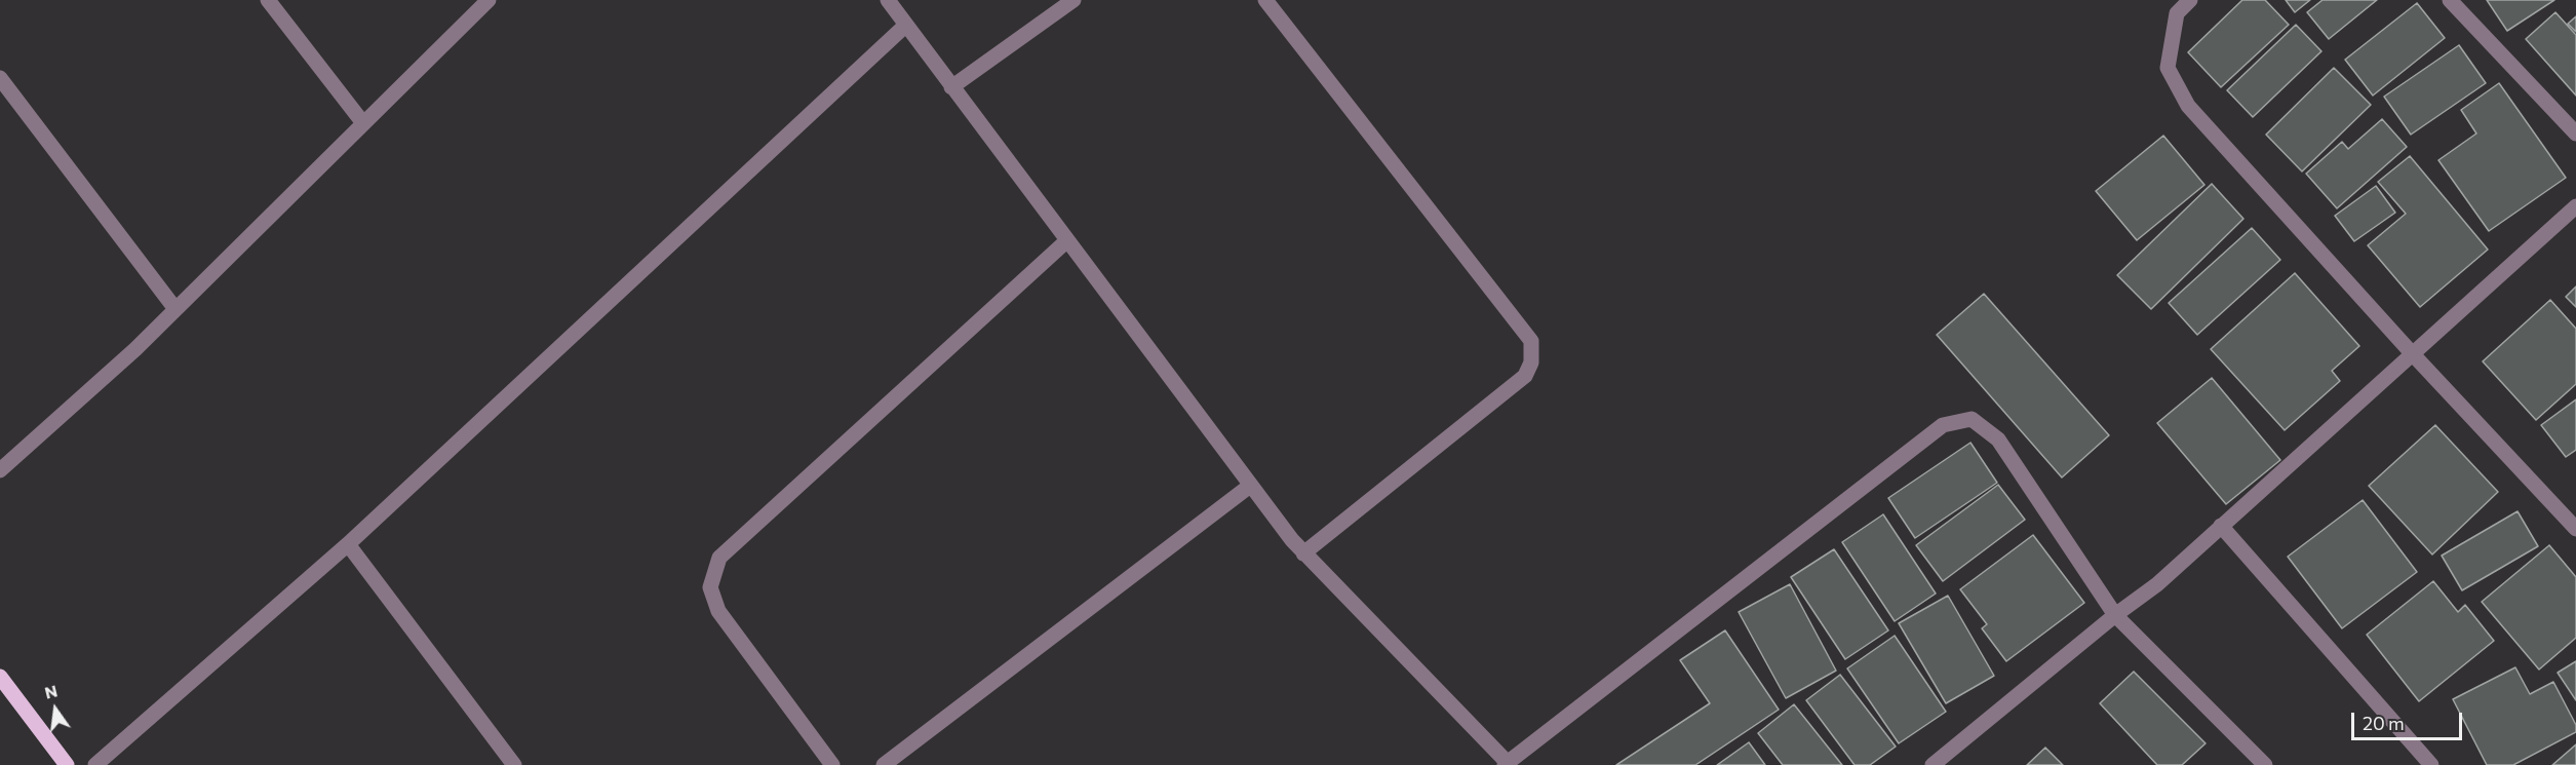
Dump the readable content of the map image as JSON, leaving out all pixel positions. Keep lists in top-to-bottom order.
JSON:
{
  "scale_bar": "20 m",
  "north": "top"
}
